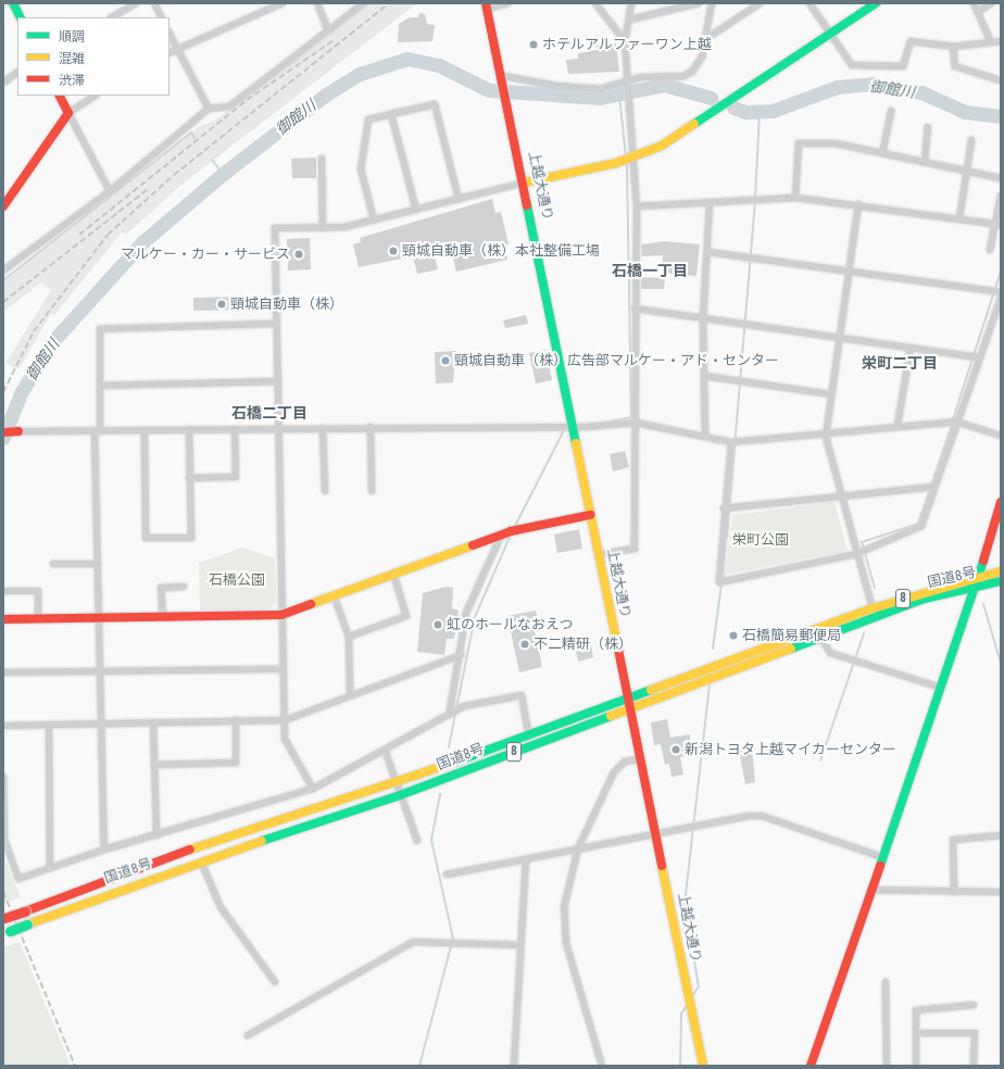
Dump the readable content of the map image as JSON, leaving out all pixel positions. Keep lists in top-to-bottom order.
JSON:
{
  "streets": {
    "main road": ["上越大通り", "国道8号", "8"]
  },
  "crossings": [
    ["上越大通り", "国道8号"]
  ],
  "districts": ["石橋一丁目", "栄町二丁目", "石橋二丁目"],
  "water": ["御館川"],
  "parks": ["栄町公園", "石橋公園"],
  "places": [
    "ホテルアルファーワン上越",
    "頸城自動車（株）本社整備工場",
    "マルケー・カー・サービス",
    "頸城自動車（株）",
    "頸城自動車（株）広告部マルケー・アド・センター",
    "虹のホールなおえつ",
    "石橋簡易郵便局",
    "不二精研（株）",
    "新潟トヨタ上越マイカーセンター"
  ],
  "legend": ["順調", "混雑", "渋滞"]
}
